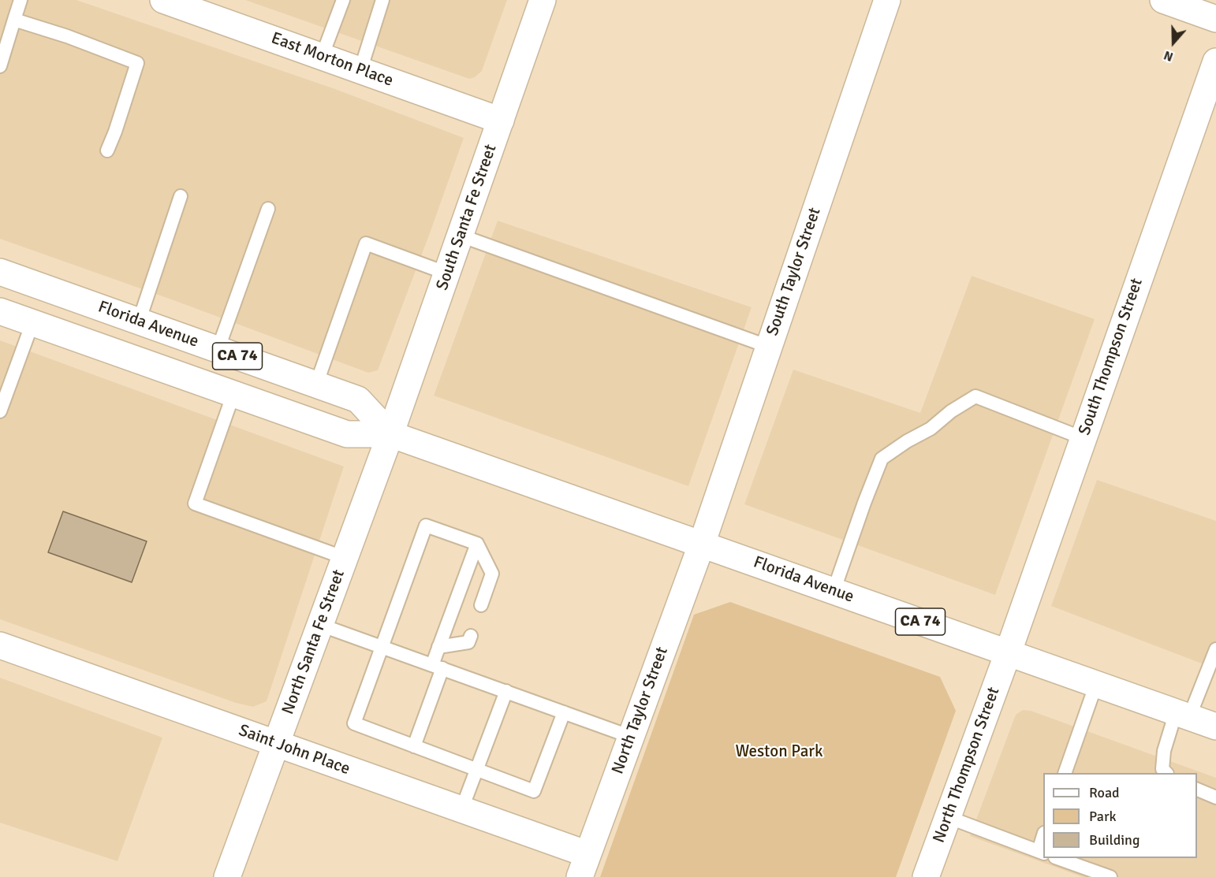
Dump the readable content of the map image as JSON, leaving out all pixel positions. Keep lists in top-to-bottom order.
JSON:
{
  "streets": {
    "street": [
      "East Morton Place",
      "South Santa Fe Street",
      "South Taylor Street",
      "Florida Avenue",
      "CA 74",
      "South Thompson Street",
      "North Santa Fe Street",
      "North Taylor Street",
      "Saint John Place",
      "North Thompson Street"
    ]
  },
  "crossings": [
    ["East Morton Place", "South Santa Fe Street"],
    ["South Santa Fe Street", "Florida Avenue"],
    ["South Santa Fe Street", "North Santa Fe Street"],
    ["South Taylor Street", "Florida Avenue"],
    ["South Taylor Street", "North Taylor Street"],
    ["Florida Avenue", "South Thompson Street"],
    ["Florida Avenue", "North Santa Fe Street"],
    ["Florida Avenue", "North Taylor Street"],
    ["Florida Avenue", "North Thompson Street"],
    ["South Thompson Street", "North Thompson Street"],
    ["North Santa Fe Street", "Saint John Place"],
    ["North Taylor Street", "Saint John Place"]
  ],
  "parks": ["Weston Park"],
  "legend": ["Road", "Park", "Building"],
  "north": "bottom"
}
